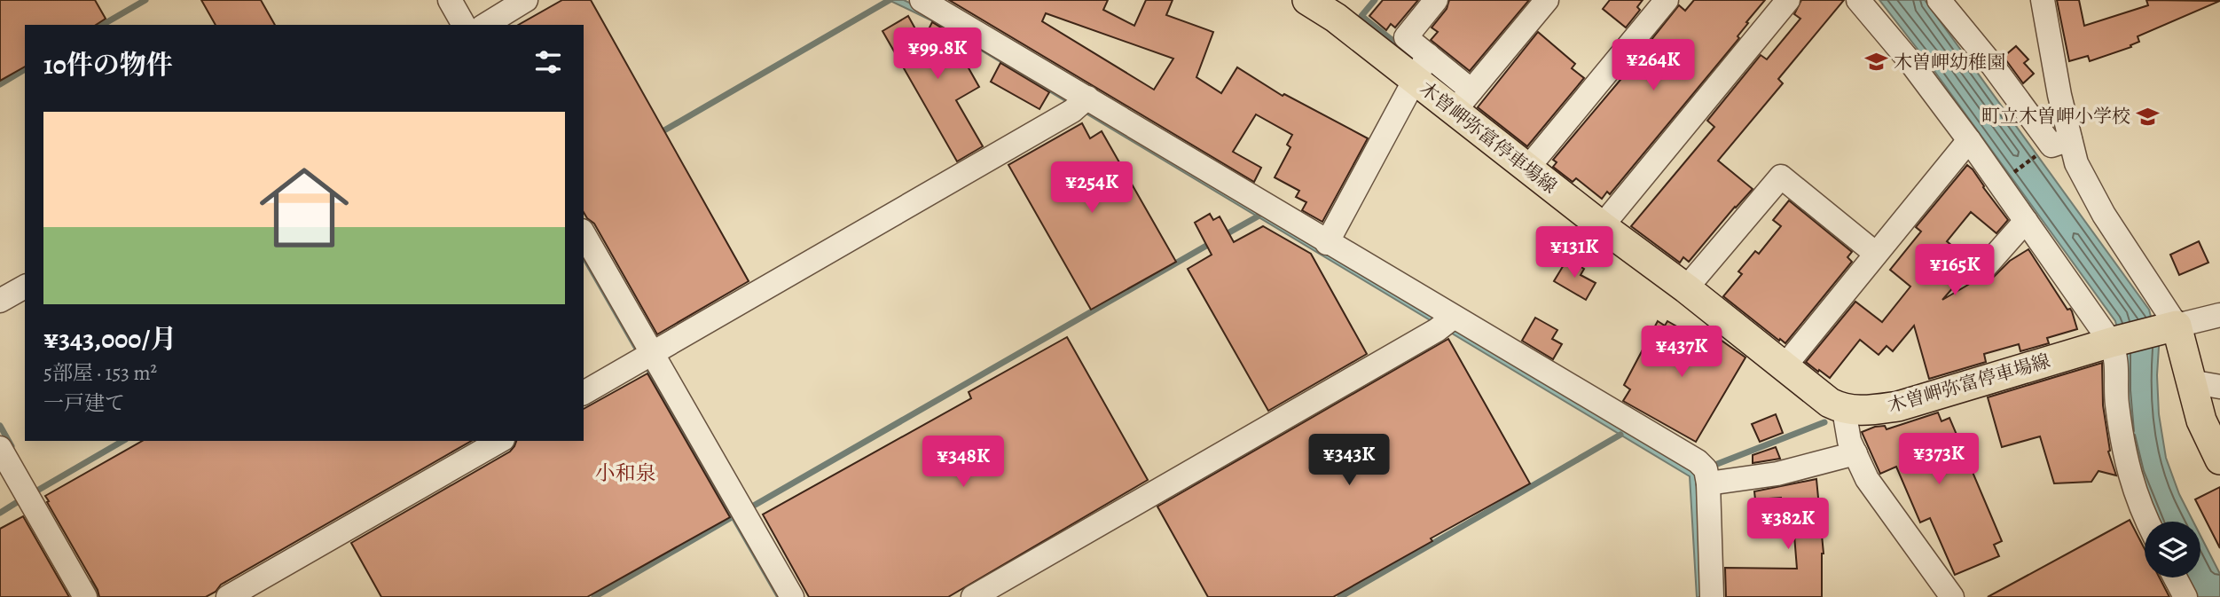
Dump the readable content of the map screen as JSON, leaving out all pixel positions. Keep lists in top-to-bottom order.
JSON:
{
  "streets": {
    "main road": ["木曽岬弥富停車場線"]
  },
  "districts": ["小和泉"],
  "places": {
    "school or university": ["木曽岬幼稚園", "町立木曽岬小学校"]
  },
  "page": {
    "heading": "10件の物件",
    "price": [
      "¥99.8K",
      "¥264K",
      "¥254K",
      "¥131K",
      "¥165K",
      "¥437K",
      "¥373K",
      "¥343K",
      "¥348K",
      "¥382K"
    ],
    "list": [
      {
        "name": "¥343,000/月",
        "note": "5部屋 · 153 m² · 一戸建て"
      }
    ]
  }
}
